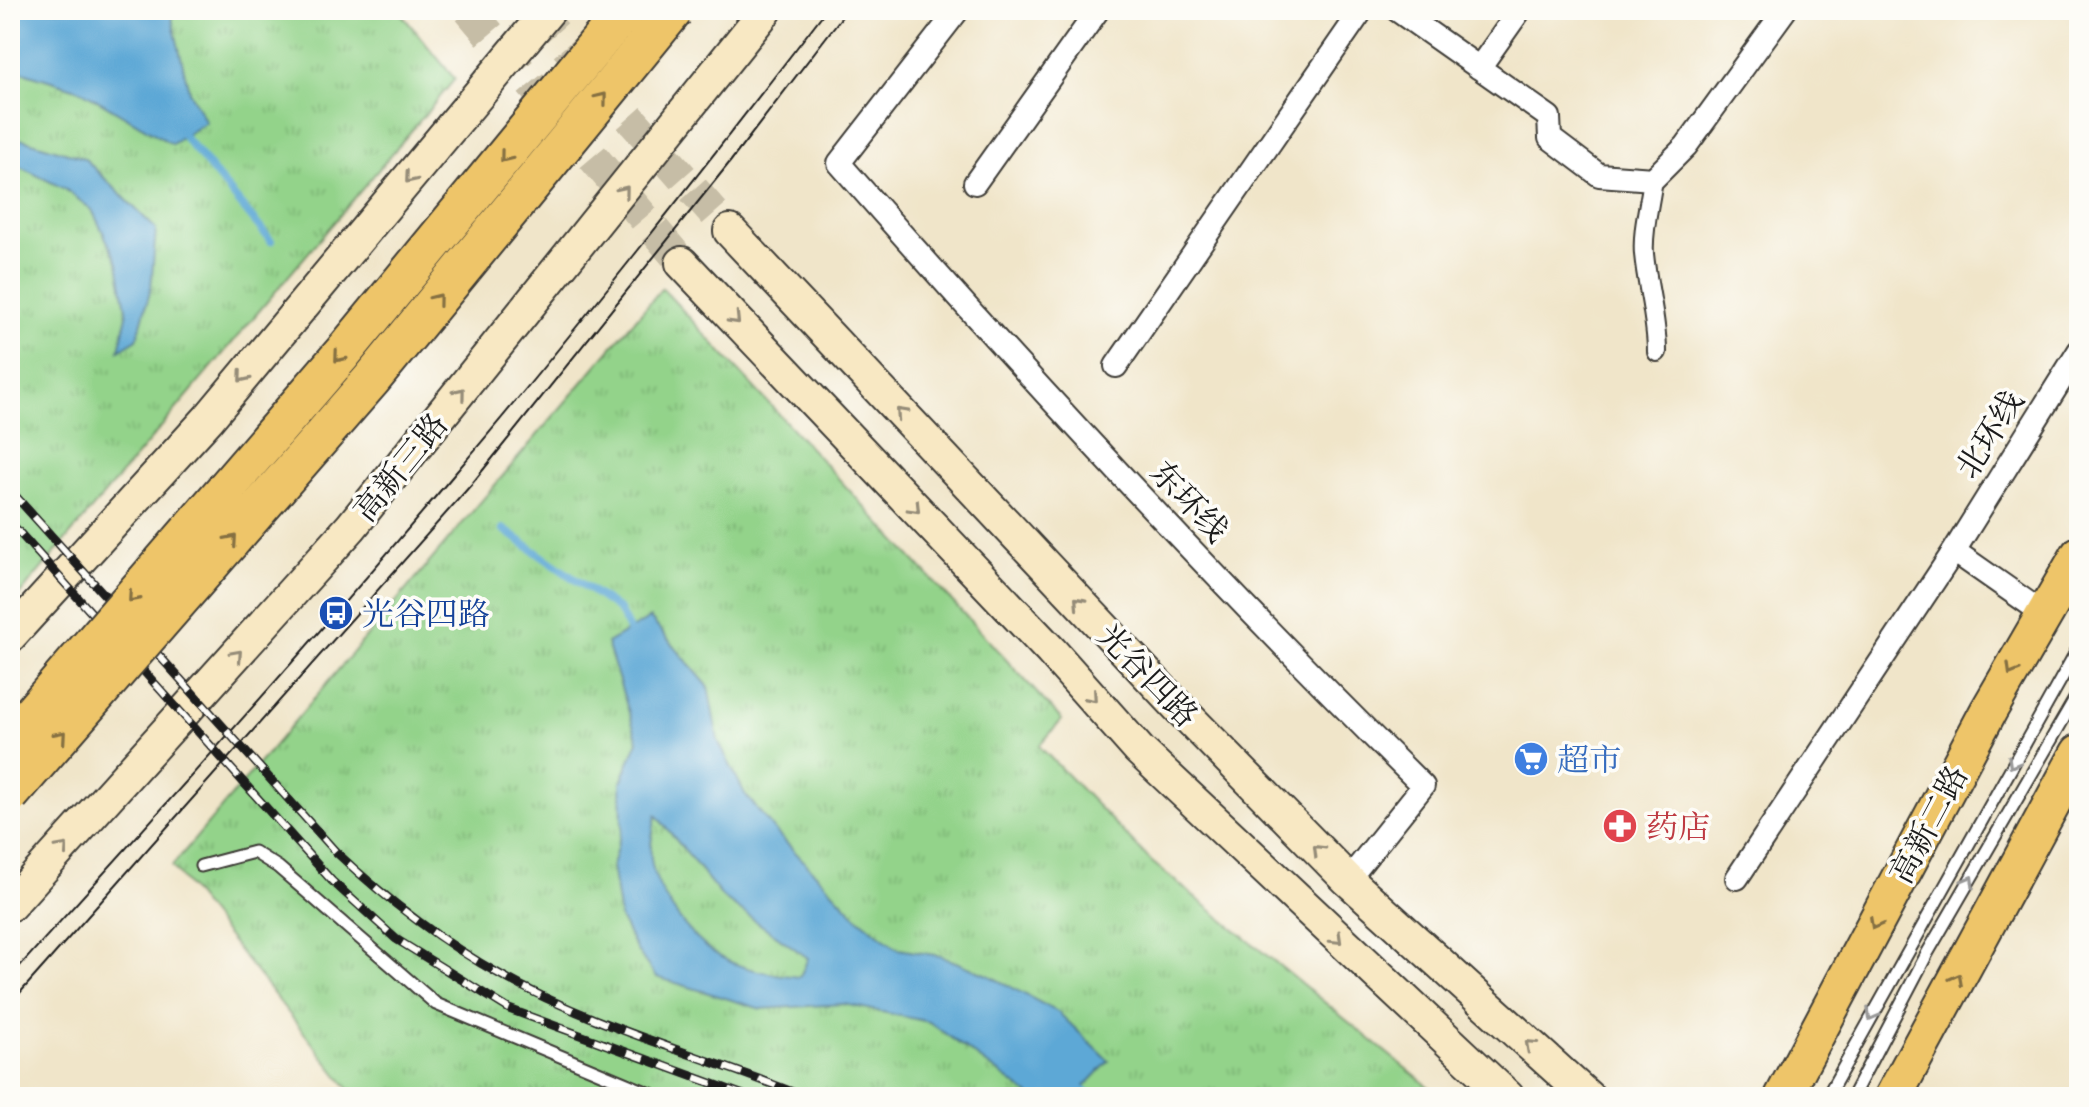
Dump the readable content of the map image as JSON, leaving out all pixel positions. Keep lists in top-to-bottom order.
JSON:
{
  "streets": {
    "main road": ["高新三路", "光谷四路", "高新二路"],
    "street": ["北环线", "东环线"]
  },
  "crossings": [
    ["东环线", "光谷四路"]
  ],
  "places": {
    "bus stop": ["光谷四路"],
    "supermarket": ["超市"],
    "pharmacy": ["药店"]
  }
}
